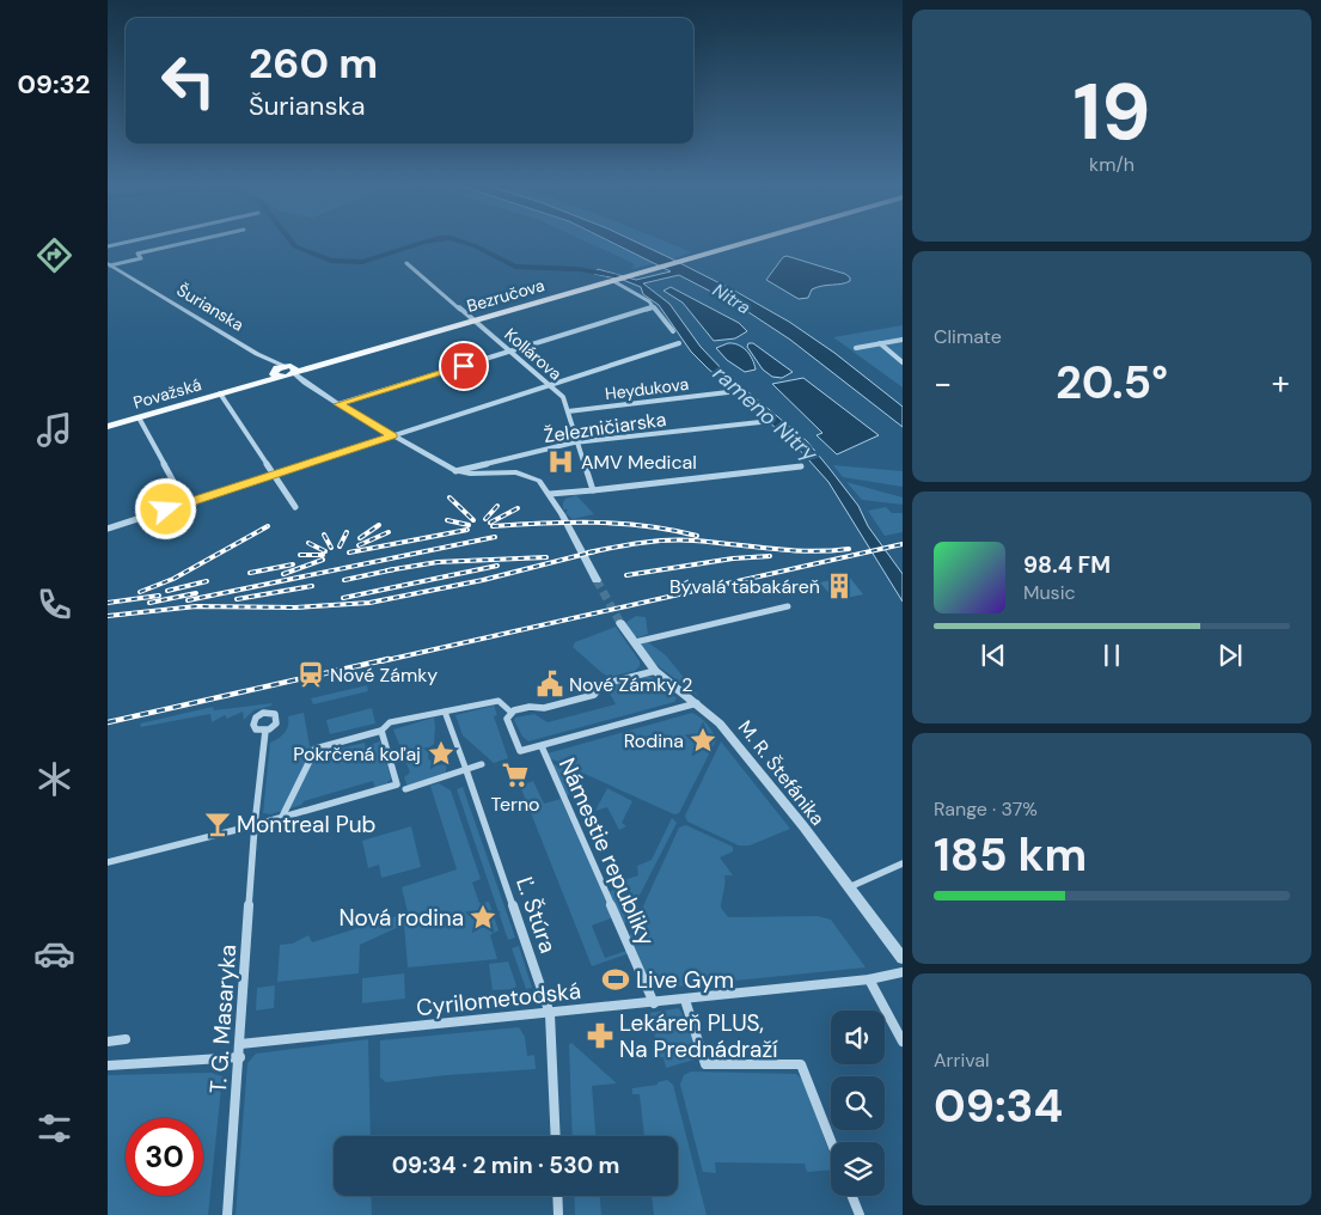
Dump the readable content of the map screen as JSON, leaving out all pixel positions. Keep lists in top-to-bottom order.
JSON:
{
  "streets": {
    "main road": ["Bezručova", "Považská"],
    "street": [
      "Šurianska",
      "Kollárova",
      "Heydukova",
      "Železničiarska",
      "M. R. Štefánika",
      "Námestie republiky",
      "Ľ. Štúra",
      "Cyrilometodská",
      "T. G. Masaryka"
    ]
  },
  "crossings": [
    ["Bezručova", "Šurianska"],
    ["Bezručova", "Kollárova"],
    ["Bezručova", "Považská"],
    ["Šurianska", "Považská"],
    ["Kollárova", "Heydukova"],
    ["Kollárova", "Železničiarska"],
    ["M. R. Štefánika", "Námestie republiky"],
    ["Námestie republiky", "Cyrilometodská"],
    ["Ľ. Štúra", "Cyrilometodská"],
    ["Cyrilometodská", "T. G. Masaryka"]
  ],
  "water": ["Nitra", "rameno Nitry"],
  "places": {
    "hospital": ["AMV Medical"],
    "building": ["Bývalá tabakáreň"],
    "station": ["Nové Zámky"],
    "public building": ["Nové Zámky 2"],
    "place": ["Rodina", "Pokrčená koľaj", "Nová rodina"],
    "supermarket": ["Terno"],
    "bar": ["Montreal Pub"],
    "sports": ["Live Gym"],
    "pharmacy": ["Lekáreň PLUS, Na Prednádraží"]
  },
  "page": {
    "tabs": "09:32",
    "tile": [
      ["19", "km/h"],
      "Climate",
      ["Range · 37%", "185 km"],
      ["Arrival", "09:34"]
    ],
    "turn": ["260 m", "Šurianska"],
    "heat": ["−", "20.5°", "+"],
    "song": ["98.4 FM", "Music"],
    "limit": "30",
    "trip": "09:34 · 2 min · 530 m"
  }
}
